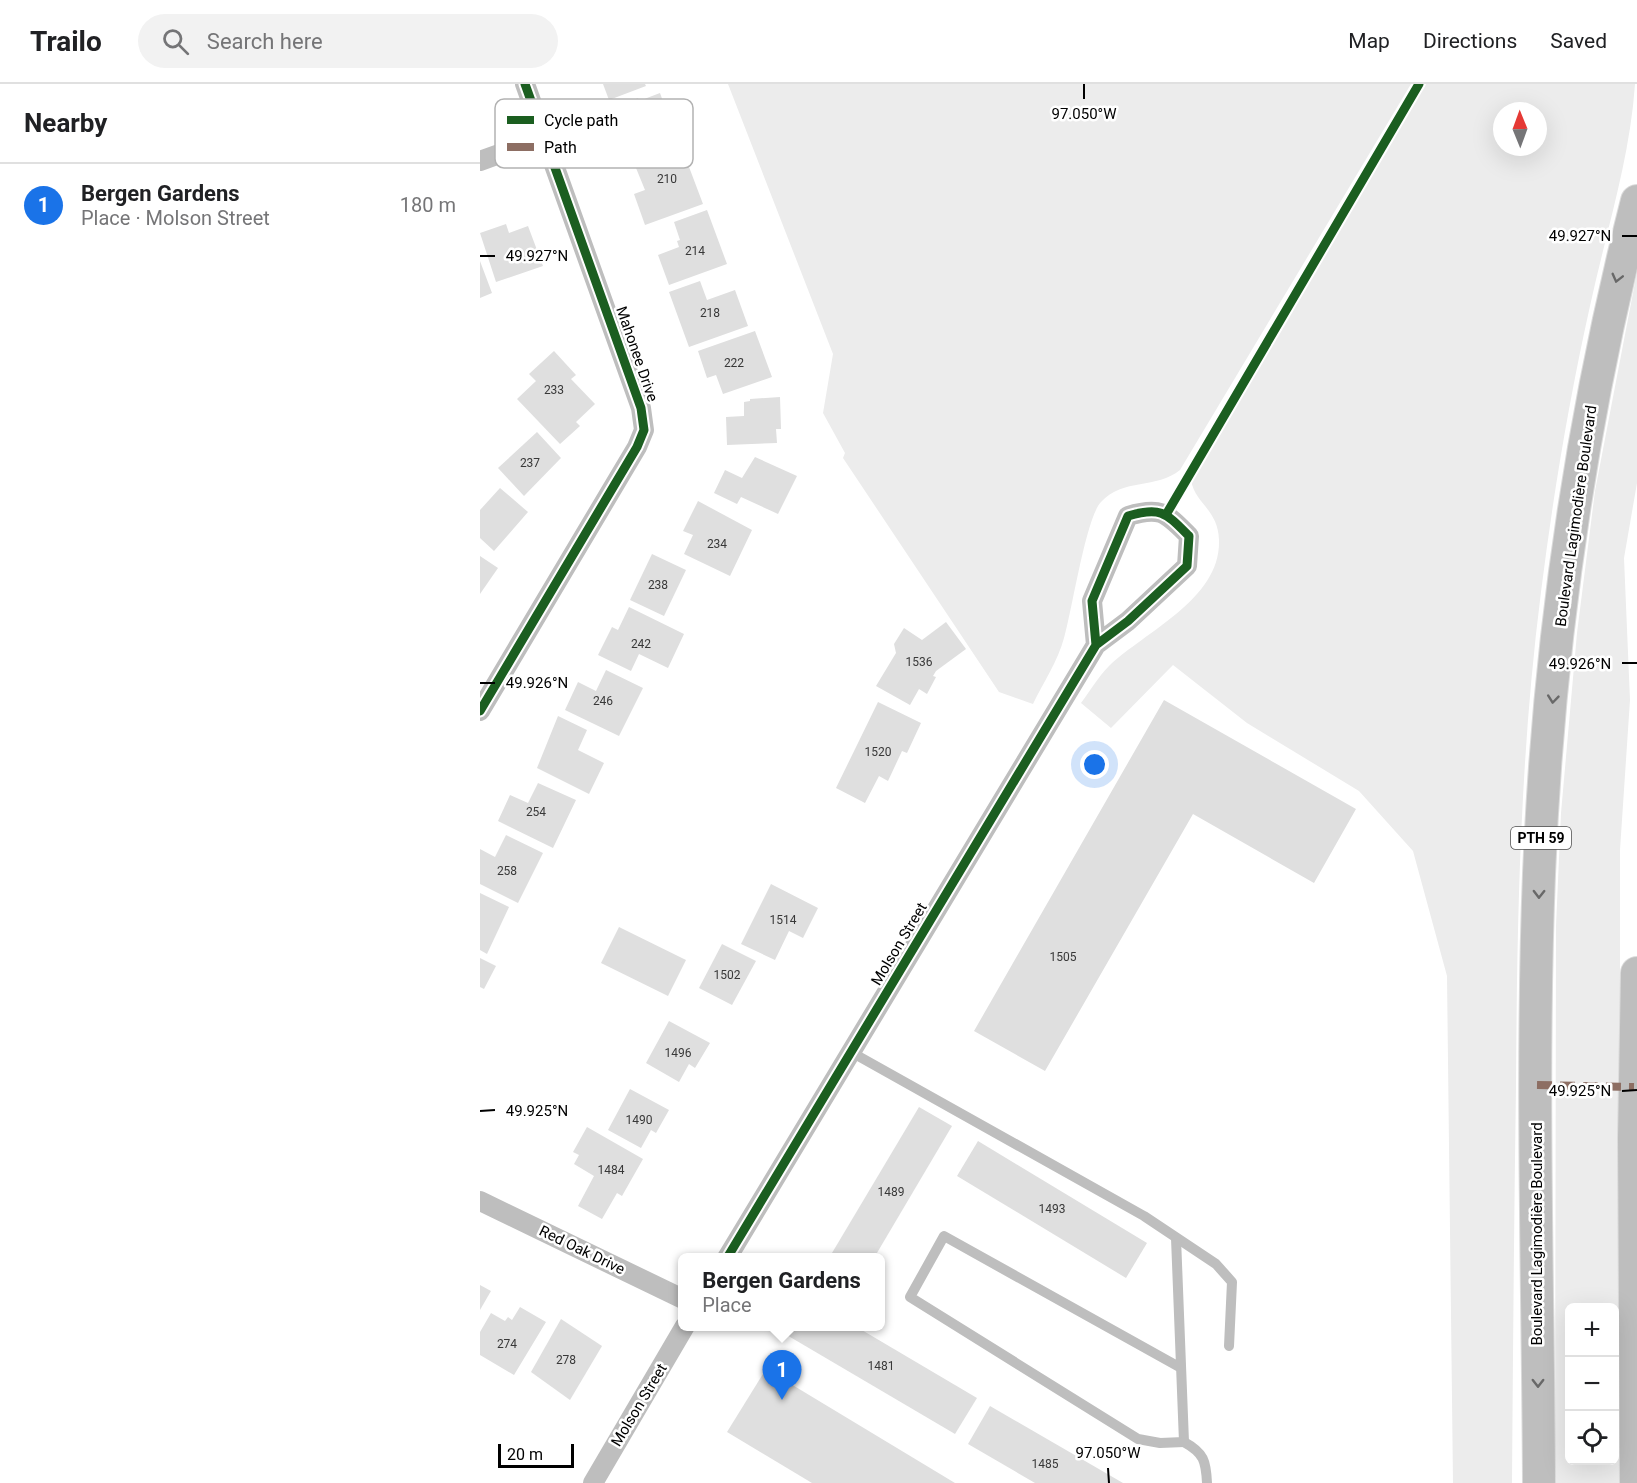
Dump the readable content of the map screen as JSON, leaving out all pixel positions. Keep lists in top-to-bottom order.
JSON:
{
  "streets": {
    "main road": ["Boulevard Lagimodière Boulevard", "PTH 59"],
    "street": ["Mahonee Drive", "Molson Street", "Red Oak Drive"]
  },
  "house_numbers": [
    "210",
    "214",
    "218",
    "222",
    "233",
    "237",
    "234",
    "238",
    "242",
    "1536",
    "246",
    "1520",
    "254",
    "258",
    "1514",
    "1505",
    "1502",
    "1496",
    "1490",
    "1484",
    "1489",
    "1493",
    "274",
    "278",
    "1481",
    "1485"
  ],
  "legend": ["Cycle path", "Path"],
  "scale_bar": "20 m",
  "north": "top",
  "page": {
    "header": "Trailo",
    "search": "Search here",
    "nav": ["Map", "Directions", "Saved"],
    "heading": "Nearby",
    "list": [
      {
        "mark": "1",
        "name": "Bergen Gardens",
        "note": "Place · Molson Street",
        "value": "180 m"
      }
    ],
    "popup": ["Bergen Gardens", "Place"],
    "map_buttons": ["+", "−"],
    "pins": "1",
    "scale": "20 m"
  },
  "coordinates": [
    "97.050°W",
    "49.927°N",
    "49.926°N",
    "49.925°N"
  ]
}
